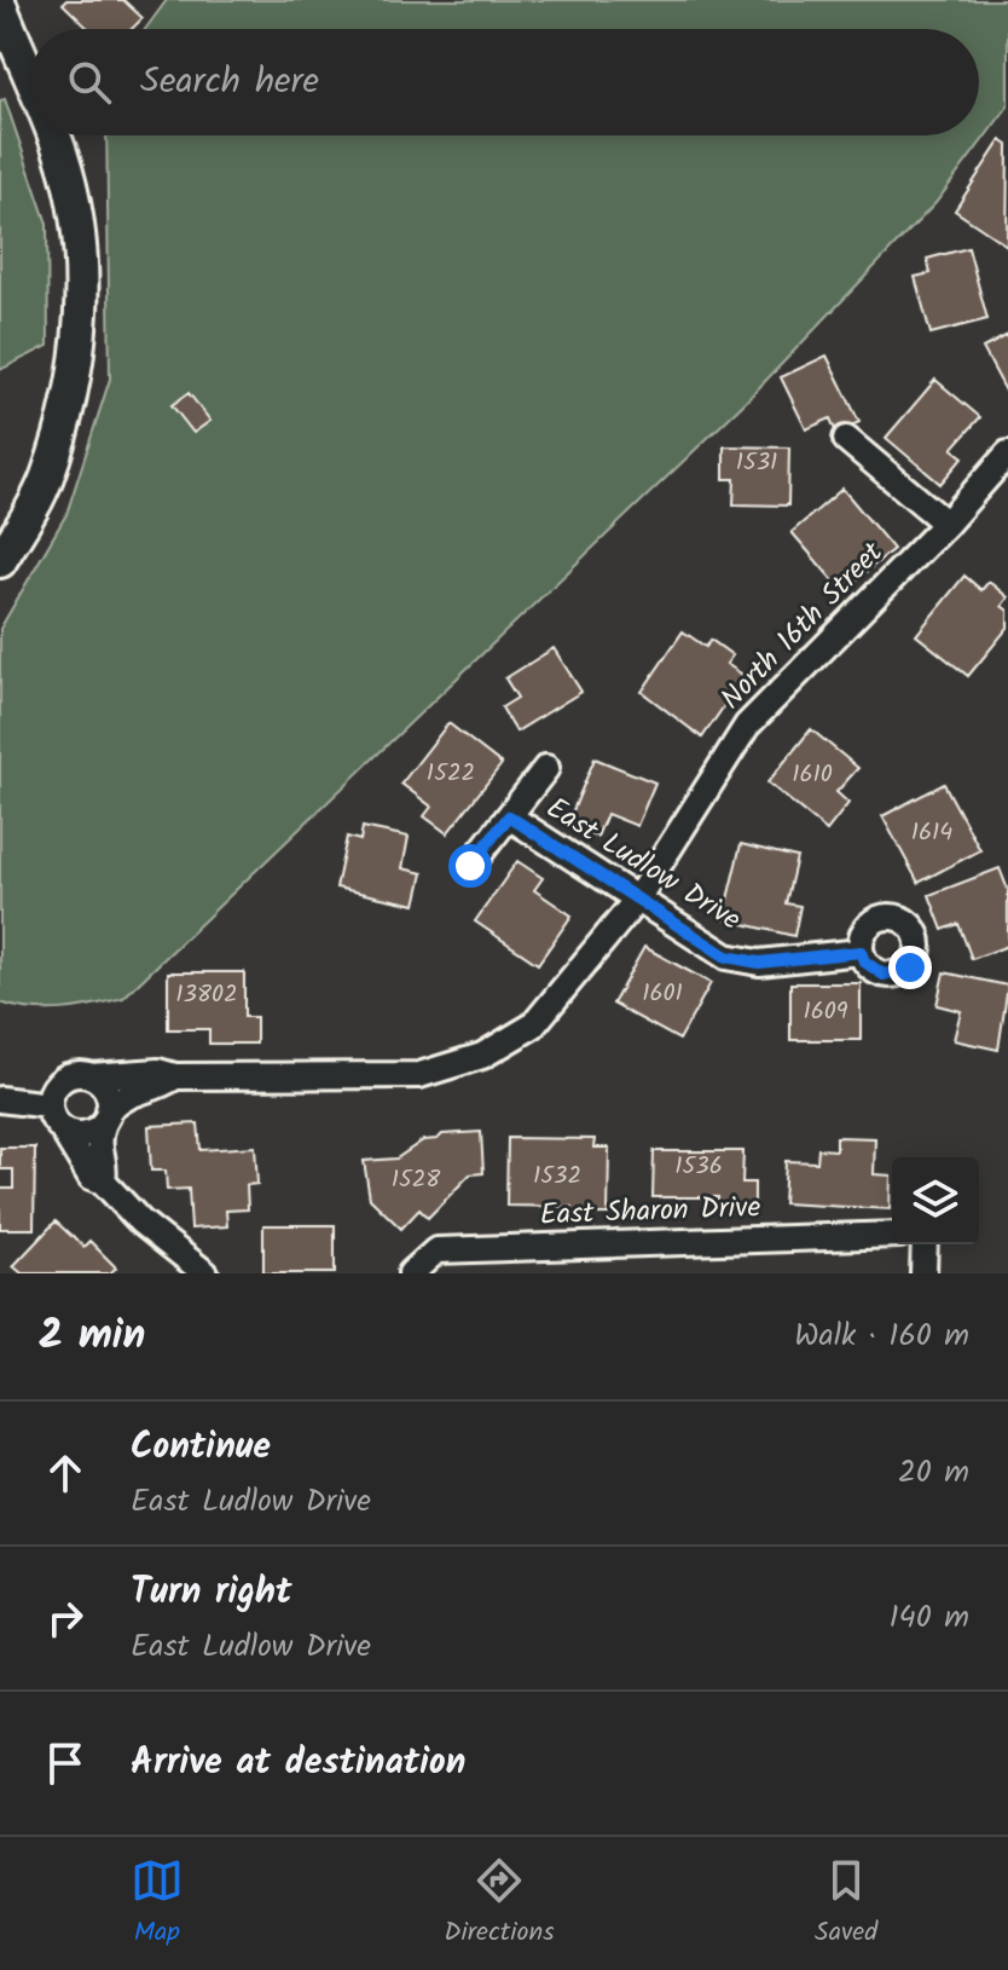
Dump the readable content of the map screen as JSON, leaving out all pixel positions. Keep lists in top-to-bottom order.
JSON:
{
  "streets": {
    "street": ["North 16th Street", "East Ludlow Drive", "East Sharon Drive"]
  },
  "crossings": [
    ["North 16th Street", "East Ludlow Drive"]
  ],
  "house_numbers": [
    "1531",
    "1522",
    "1610",
    "1614",
    "1601",
    "13802",
    "1609",
    "1536",
    "1532",
    "1528"
  ],
  "page": {
    "search": "Search here",
    "heading": ["2 min", "Walk · 160 m"],
    "list": [
      ["Continue", "East Ludlow Drive", "20 m"],
      ["Turn right", "East Ludlow Drive", "140 m"],
      "Arrive at destination"
    ],
    "nav": ["Map", "Directions", "Saved"]
  }
}
